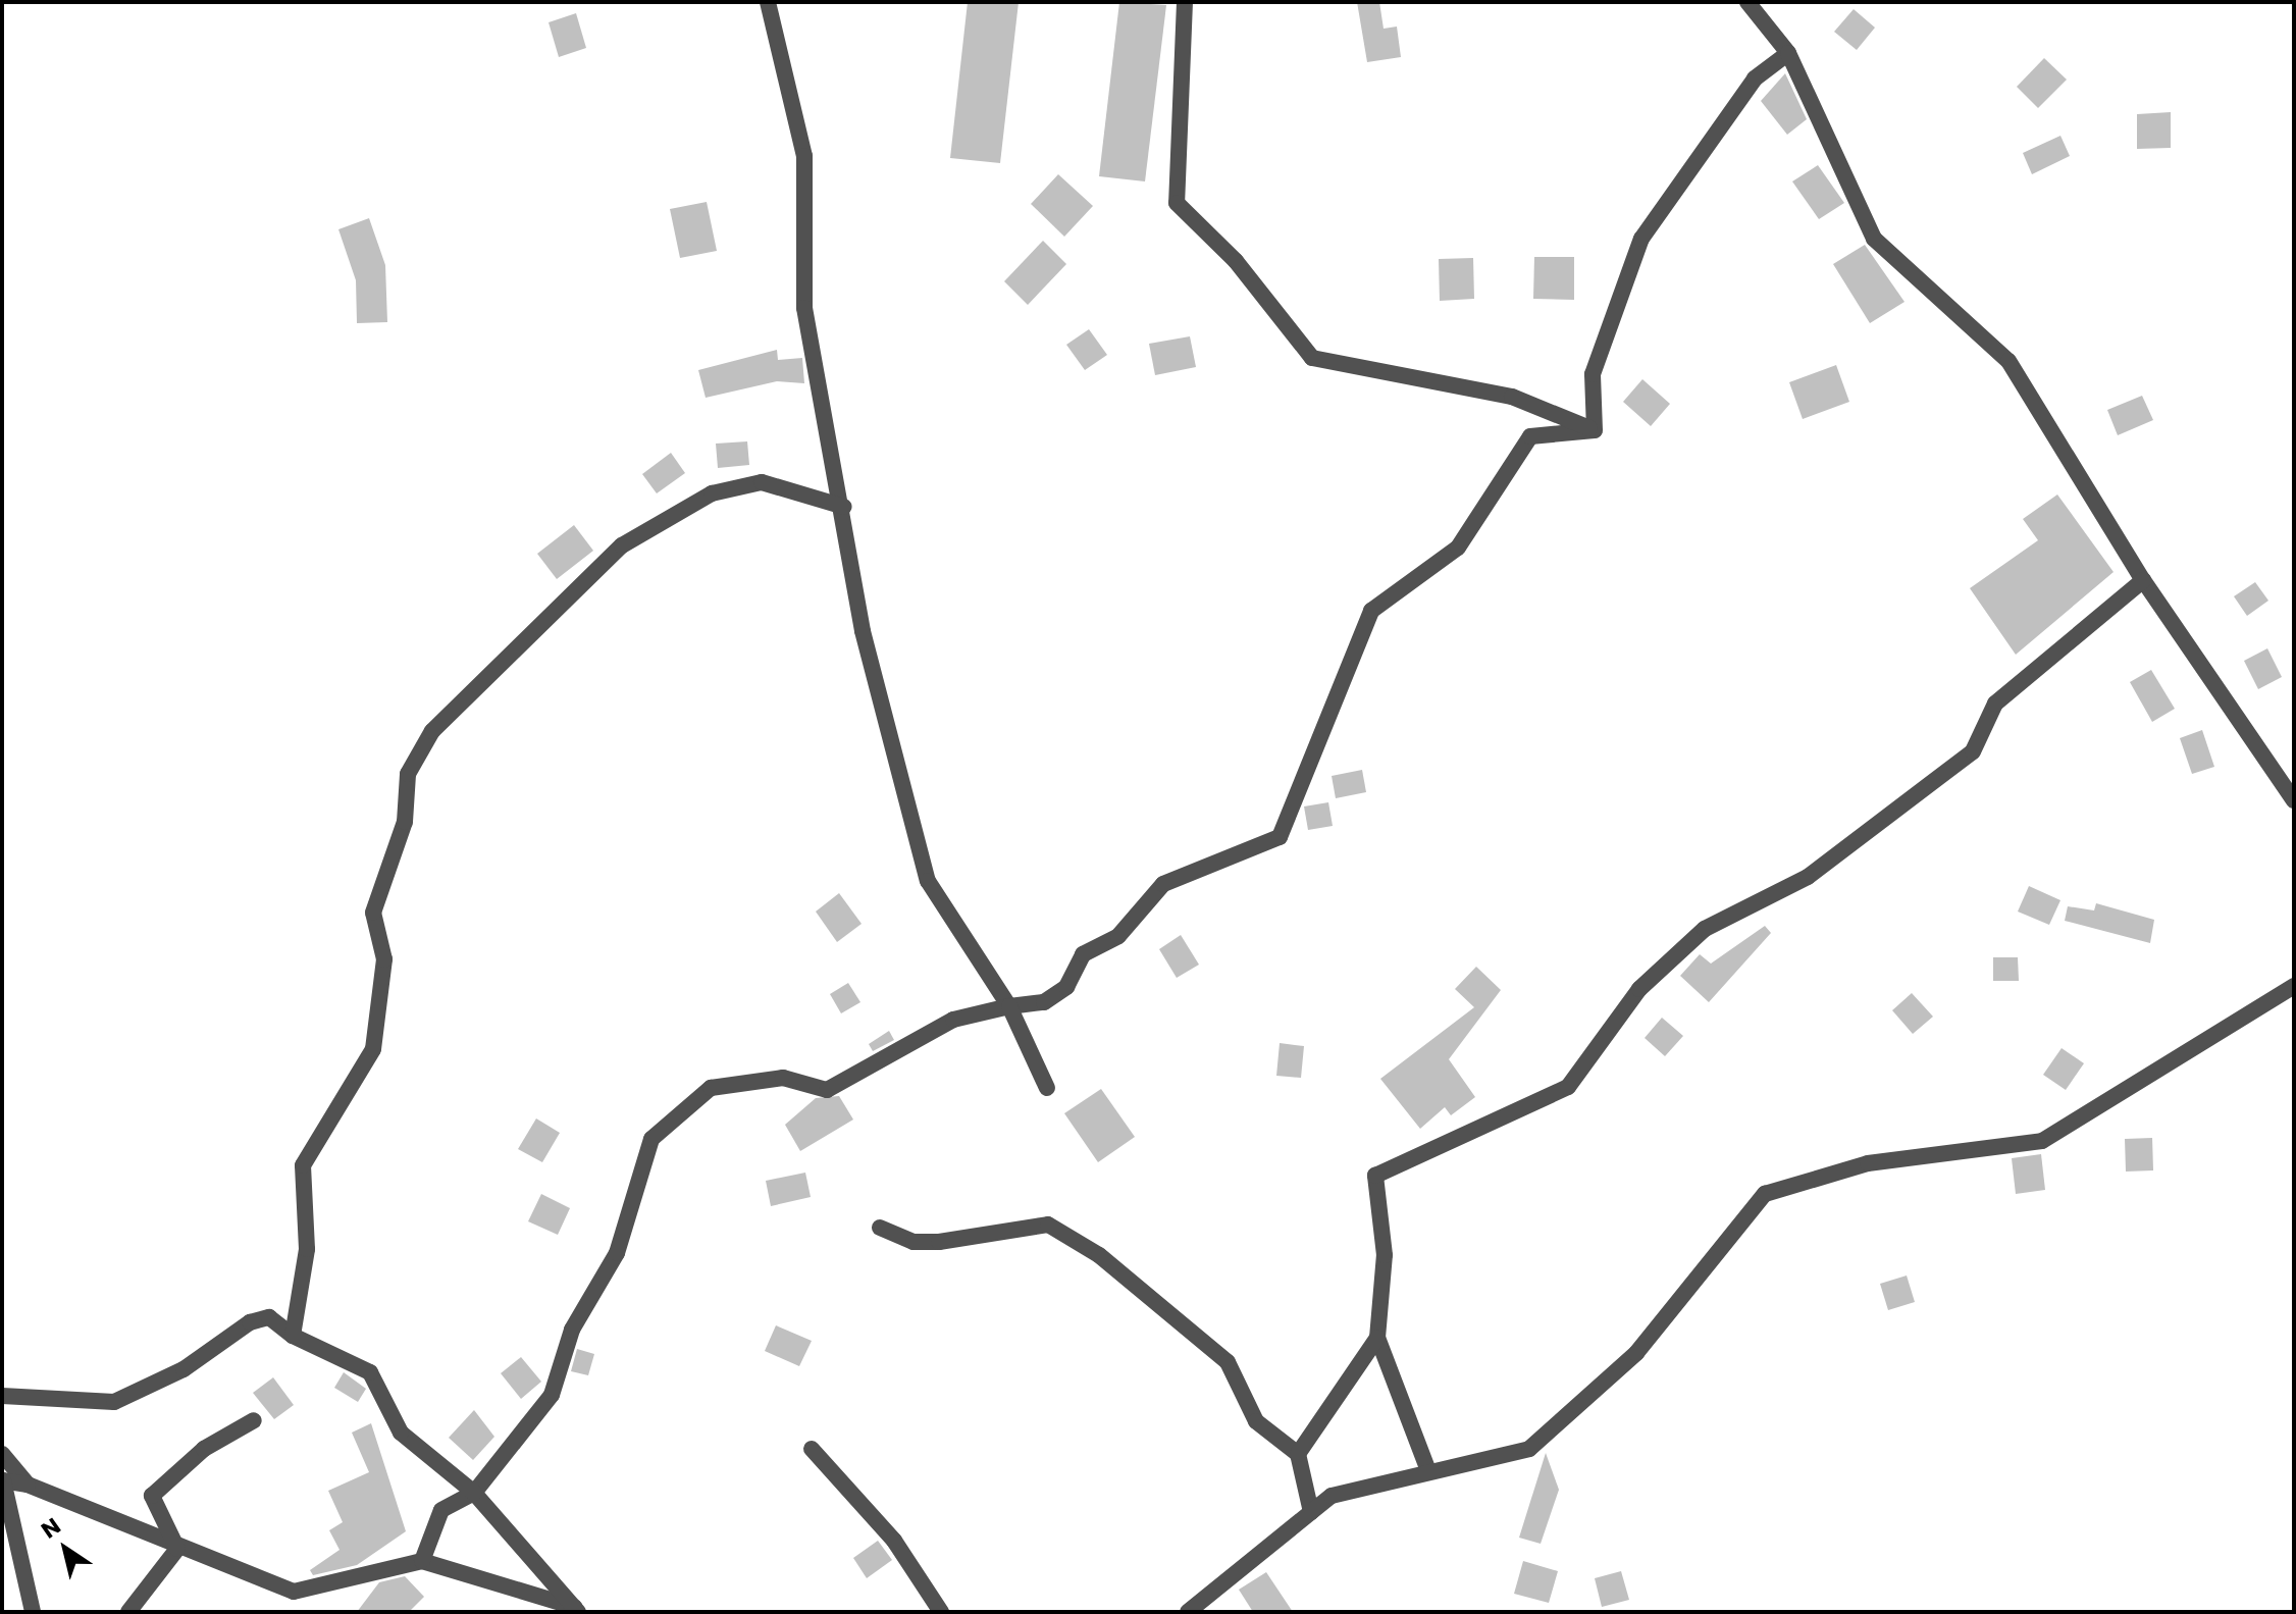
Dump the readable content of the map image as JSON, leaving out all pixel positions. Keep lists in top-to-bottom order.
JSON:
{
  "north": "top left"
}
